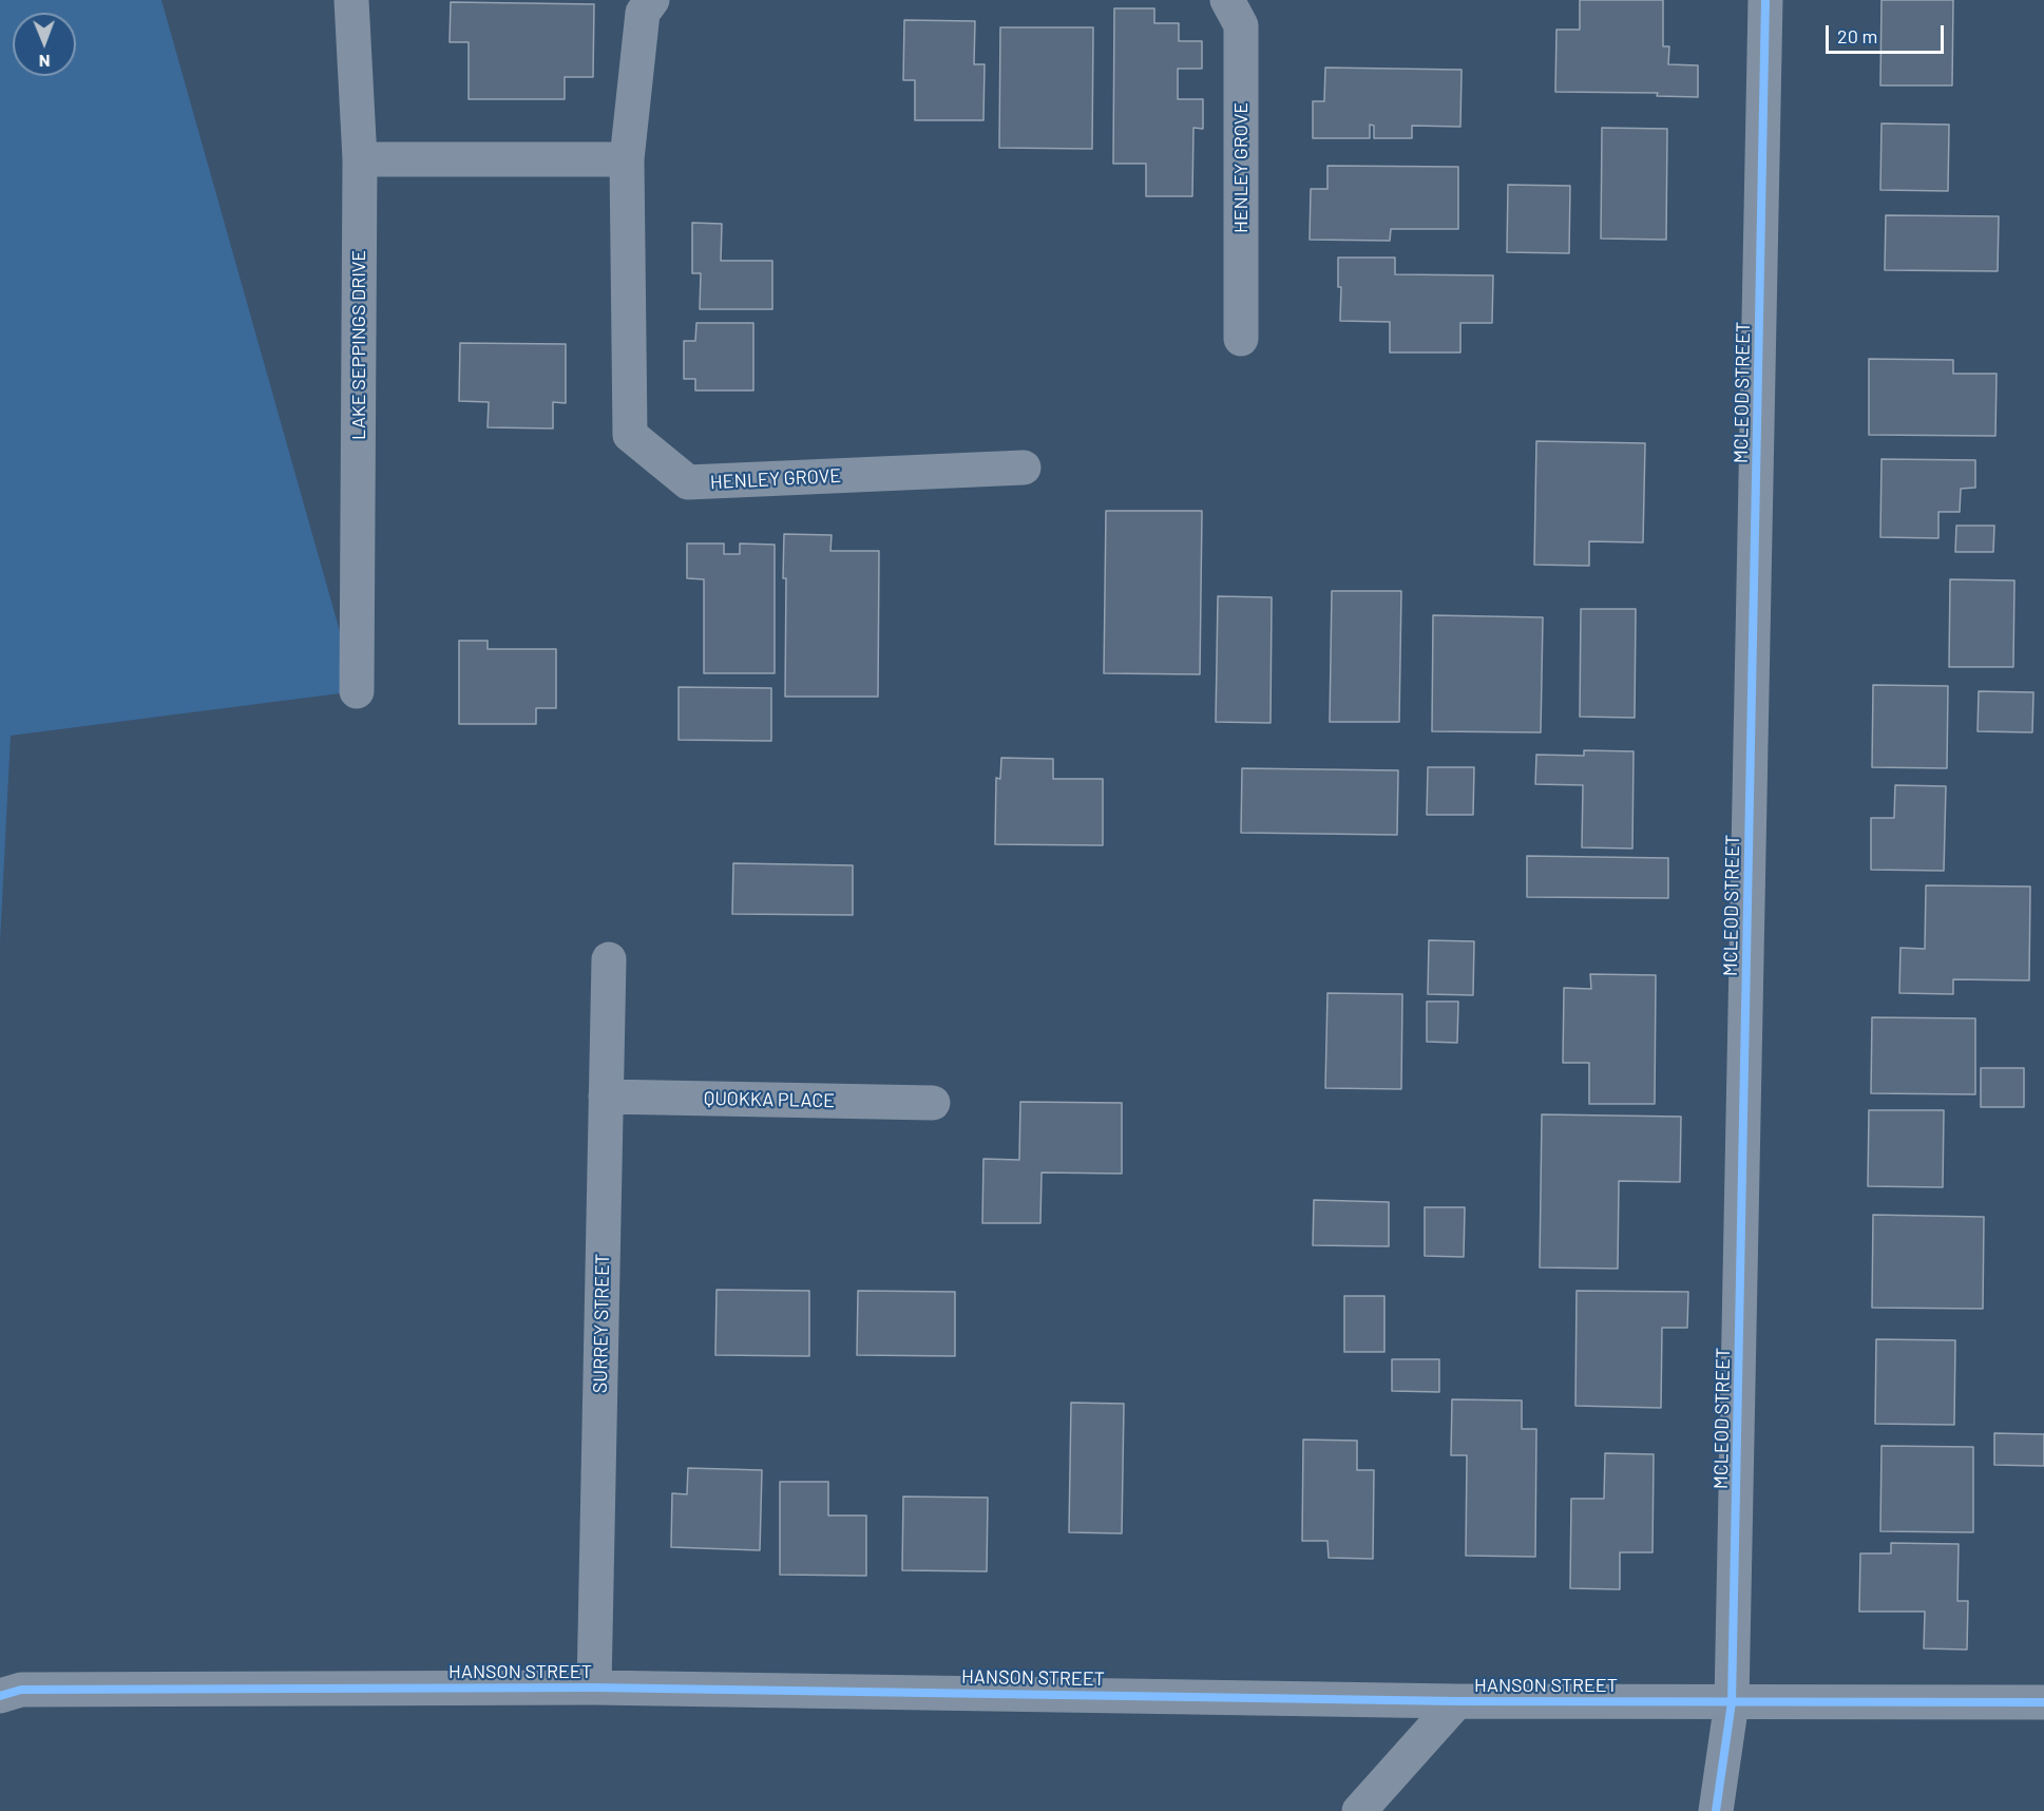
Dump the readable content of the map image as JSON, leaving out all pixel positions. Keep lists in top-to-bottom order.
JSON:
{
  "streets": {
    "street": [
      "HENLEY GROVE",
      "LAKE SEPPINGS DRIVE",
      "MCLEOD STREET",
      "QUOKKA PLACE",
      "SURREY STREET",
      "HANSON STREET"
    ]
  },
  "crossings": [
    ["MCLEOD STREET", "HANSON STREET"],
    ["QUOKKA PLACE", "SURREY STREET"],
    ["SURREY STREET", "HANSON STREET"]
  ],
  "scale_bar": "20 m",
  "north": "bottom"
}
